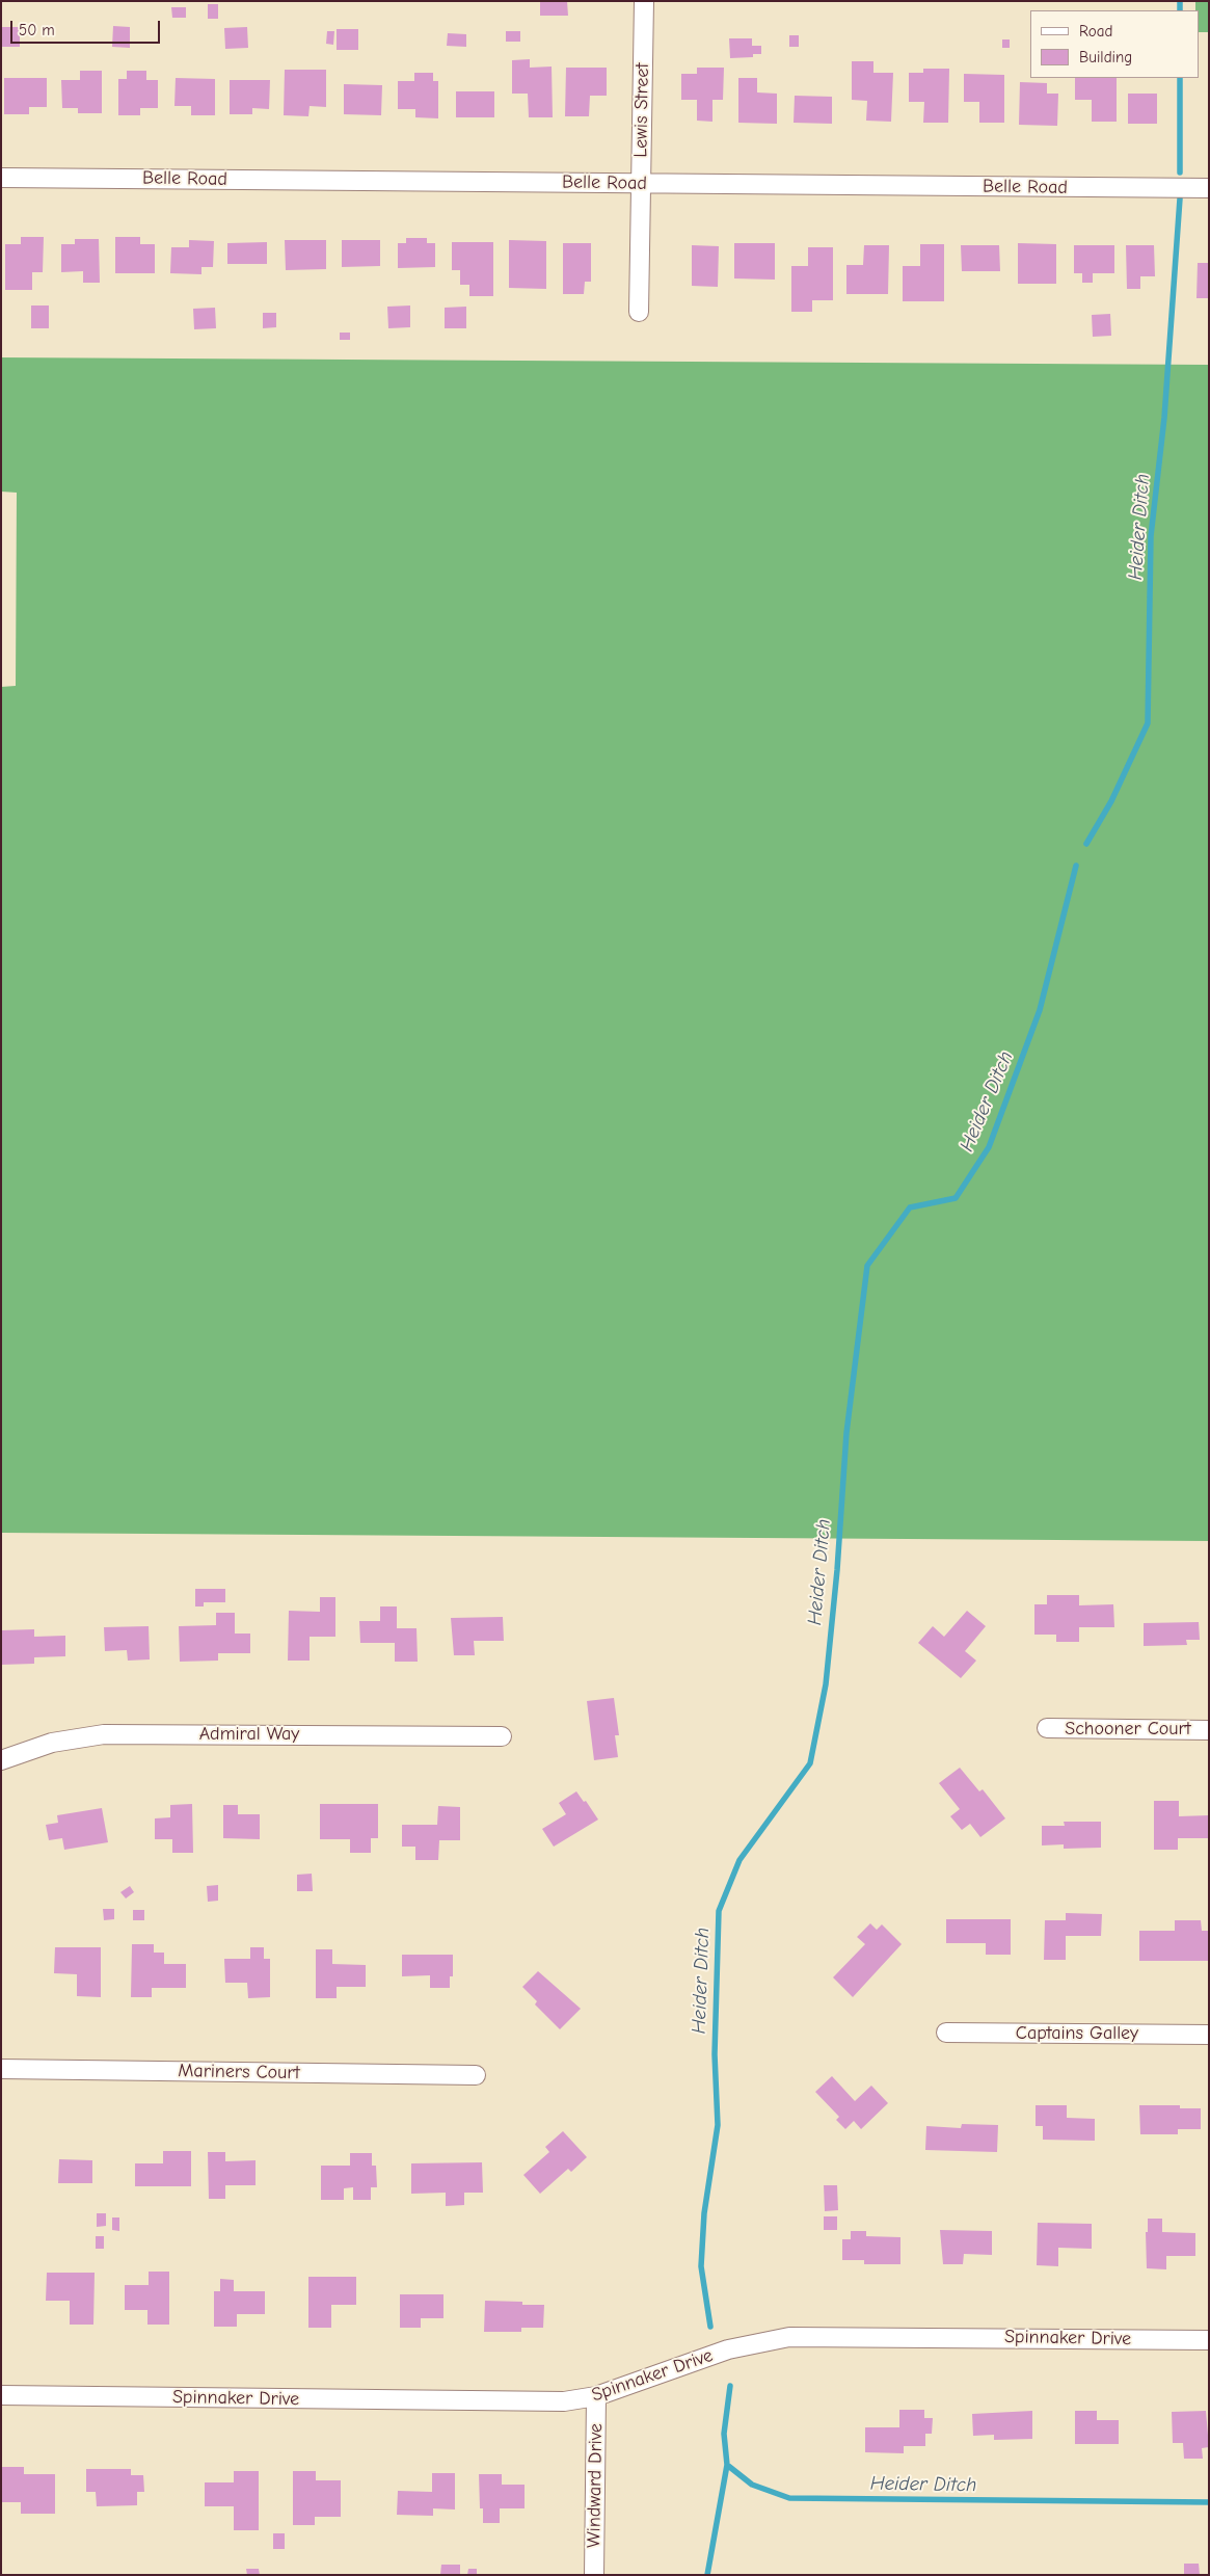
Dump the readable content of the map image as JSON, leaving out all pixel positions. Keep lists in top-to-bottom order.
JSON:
{
  "streets": {
    "street": [
      "Lewis Street",
      "Belle Road",
      "Schooner Court",
      "Admiral Way",
      "Captains Galley",
      "Mariners Court",
      "Spinnaker Drive",
      "Windward Drive"
    ]
  },
  "crossings": [
    ["Lewis Street", "Belle Road"],
    ["Spinnaker Drive", "Windward Drive"]
  ],
  "water": ["Heider Ditch"],
  "legend": ["Road", "Building"],
  "scale_bar": "50 m"
}
